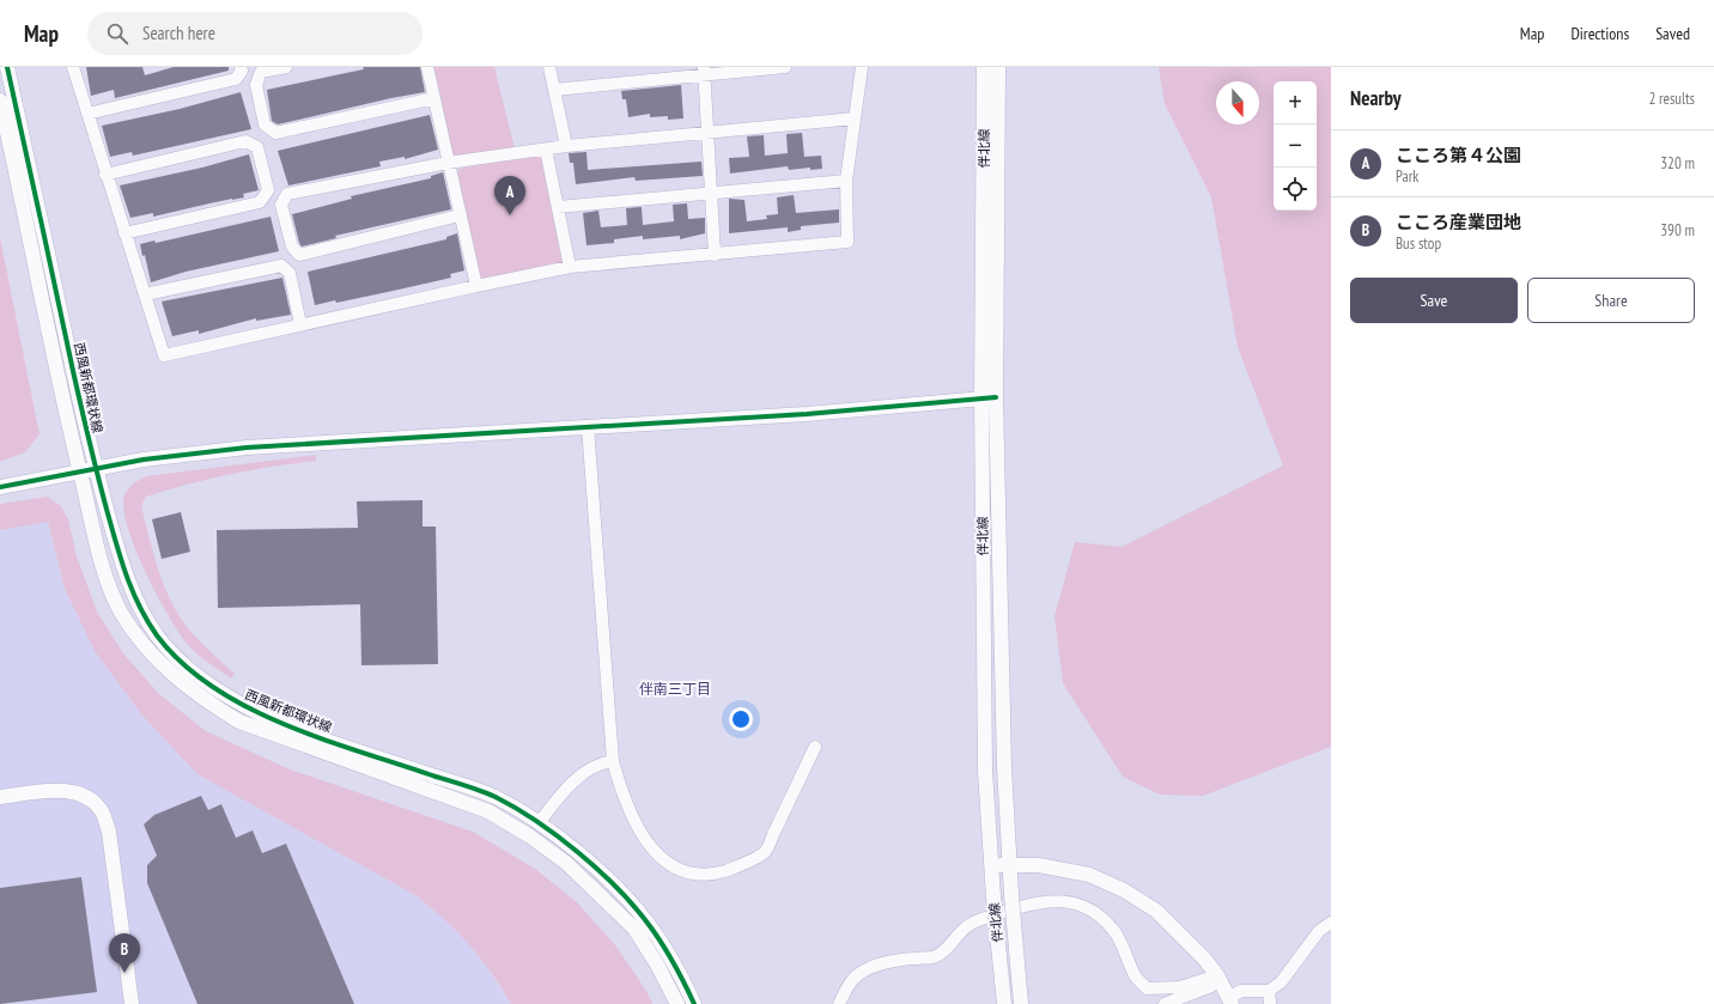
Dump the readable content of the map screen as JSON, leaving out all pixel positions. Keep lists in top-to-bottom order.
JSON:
{
  "streets": {
    "street": ["伴北線", "西風新都環状線"]
  },
  "districts": ["伴南三丁目"],
  "north": "bottom",
  "page": {
    "header": "Map",
    "search": "Search here",
    "nav": ["Map", "Directions", "Saved"],
    "heading": ["Nearby", "2 results"],
    "map_buttons": ["+", "−"],
    "list": [
      {
        "mark": "A",
        "name": "こころ第４公園",
        "note": "Park",
        "value": "320 m"
      },
      {
        "mark": "B",
        "name": "こころ産業団地",
        "note": "Bus stop",
        "value": "390 m"
      }
    ],
    "pins": ["A", "B"],
    "buttons": ["Save", "Share"]
  }
}
